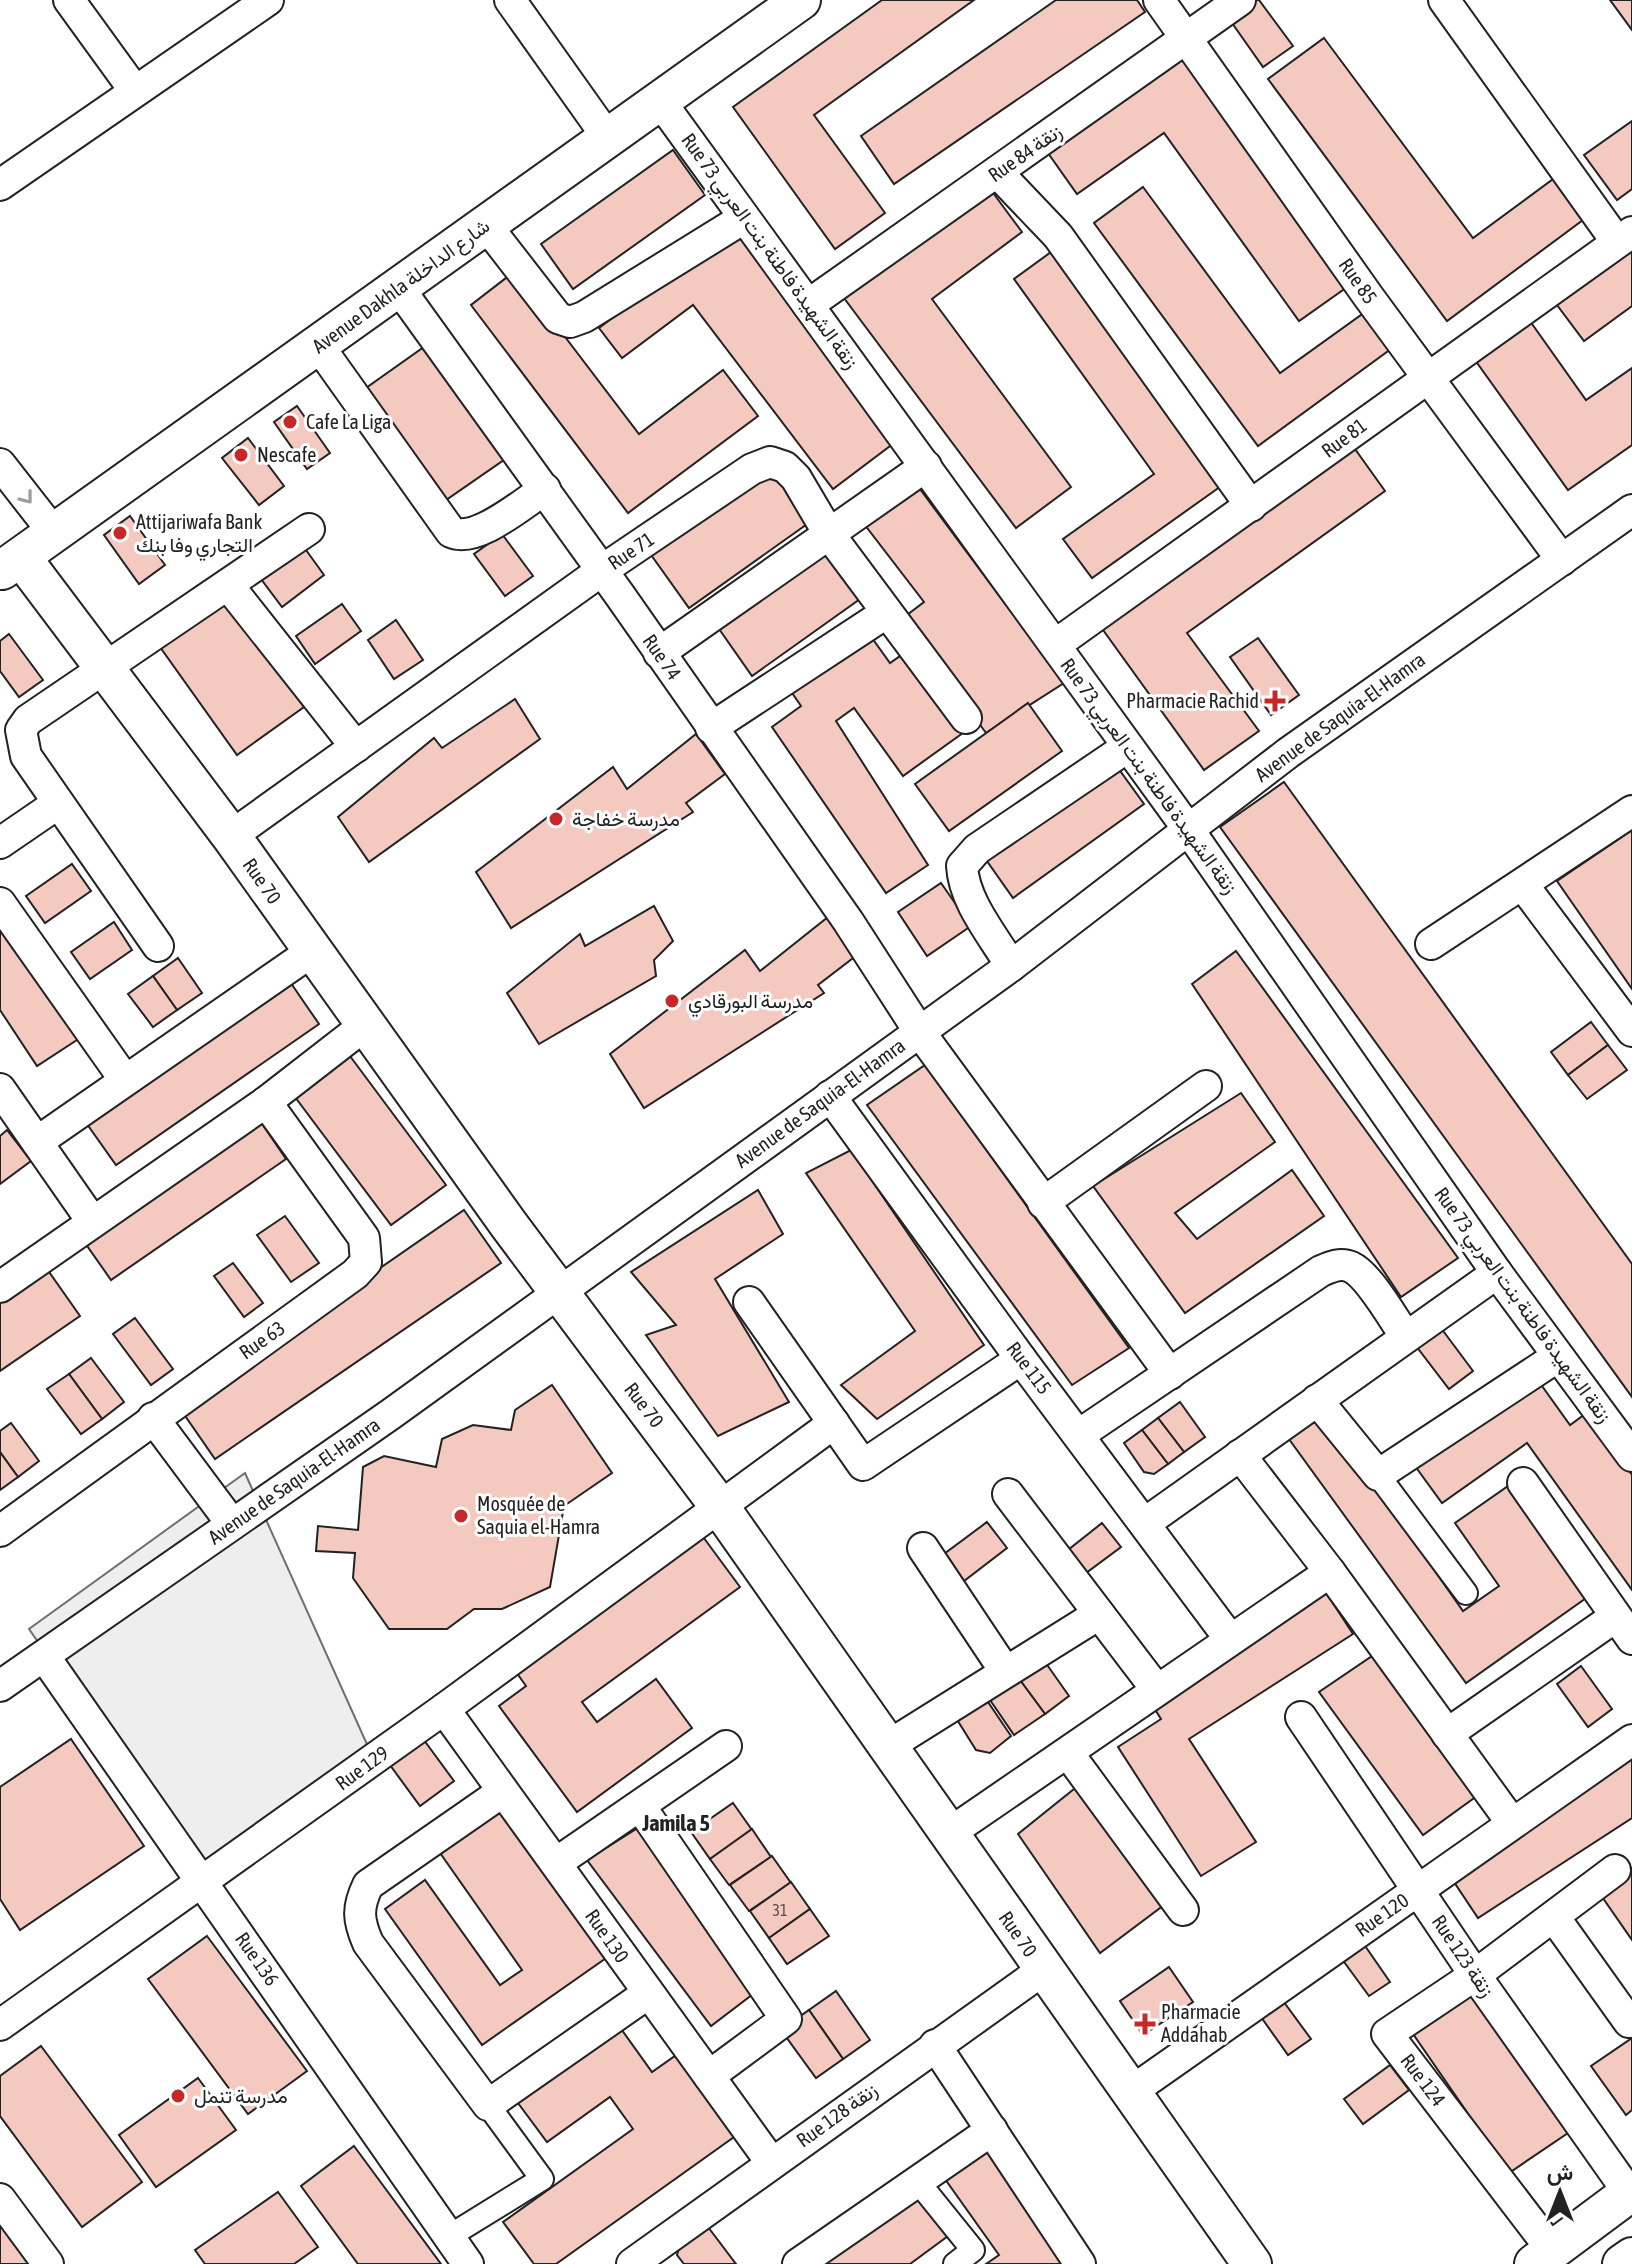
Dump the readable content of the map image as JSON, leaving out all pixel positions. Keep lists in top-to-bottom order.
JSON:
{
  "streets": {
    "street": [
      "Rue 84 زنقة",
      "Rue 73 زنقة الشهيدة فاطنة بنت العربي",
      "Rue 85",
      "Avenue Dakhla شارع الداخلة",
      "Rue 81",
      "Rue 71",
      "Rue 74",
      "Avenue de Saquia-El-Hamra",
      "Rue 70",
      "Rue 63",
      "Rue 115",
      "Rue 129",
      "Rue 120",
      "Rue 130",
      "Rue 123 زنقة",
      "Rue 136",
      "Rue 124",
      "Rue 128 زنقة"
    ]
  },
  "crossings": [
    ["Rue 84 زنقة", "Rue 73 زنقة الشهيدة فاطنة بنت العربي"],
    ["Rue 84 زنقة", "Rue 85"],
    ["Rue 73 زنقة الشهيدة فاطنة بنت العربي", "Avenue Dakhla شارع الداخلة"],
    ["Rue 73 زنقة الشهيدة فاطنة بنت العربي", "Rue 81"],
    ["Rue 73 زنقة الشهيدة فاطنة بنت العربي", "Avenue de Saquia-El-Hamra"],
    ["Rue 85", "Rue 81"],
    ["Rue 85", "Avenue de Saquia-El-Hamra"],
    ["Avenue Dakhla شارع الداخلة", "Rue 74"],
    ["Avenue Dakhla شارع الداخلة", "Rue 70"],
    ["Rue 71", "Rue 74"],
    ["Rue 71", "Rue 70"],
    ["Rue 74", "Avenue de Saquia-El-Hamra"],
    ["Avenue de Saquia-El-Hamra", "Rue 70"],
    ["Avenue de Saquia-El-Hamra", "Rue 115"],
    ["Avenue de Saquia-El-Hamra", "Rue 136"],
    ["Rue 70", "Rue 129"],
    ["Rue 70", "Rue 120"],
    ["Rue 70", "Rue 128 زنقة"],
    ["Rue 129", "Rue 130"],
    ["Rue 129", "Rue 136"],
    ["Rue 120", "Rue 123 زنقة"],
    ["Rue 130", "Rue 128 زنقة"],
    ["Rue 123 زنقة", "Rue 124"]
  ],
  "districts": ["Jamila 5"],
  "places": {
    "other": [
      "Cafe La Liga",
      "Nescafe",
      "Attijariwafa Bank التجاري وفا بنك",
      "مدرسة خفاجة",
      "مدرسة البورقادي",
      "Mosquée de Saquia el-Hamra",
      "مدرسة تنمل"
    ],
    "health": ["Pharmacie Rachid", "Pharmacie Addahab"]
  },
  "house_numbers": ["31"],
  "north": "top"
}
